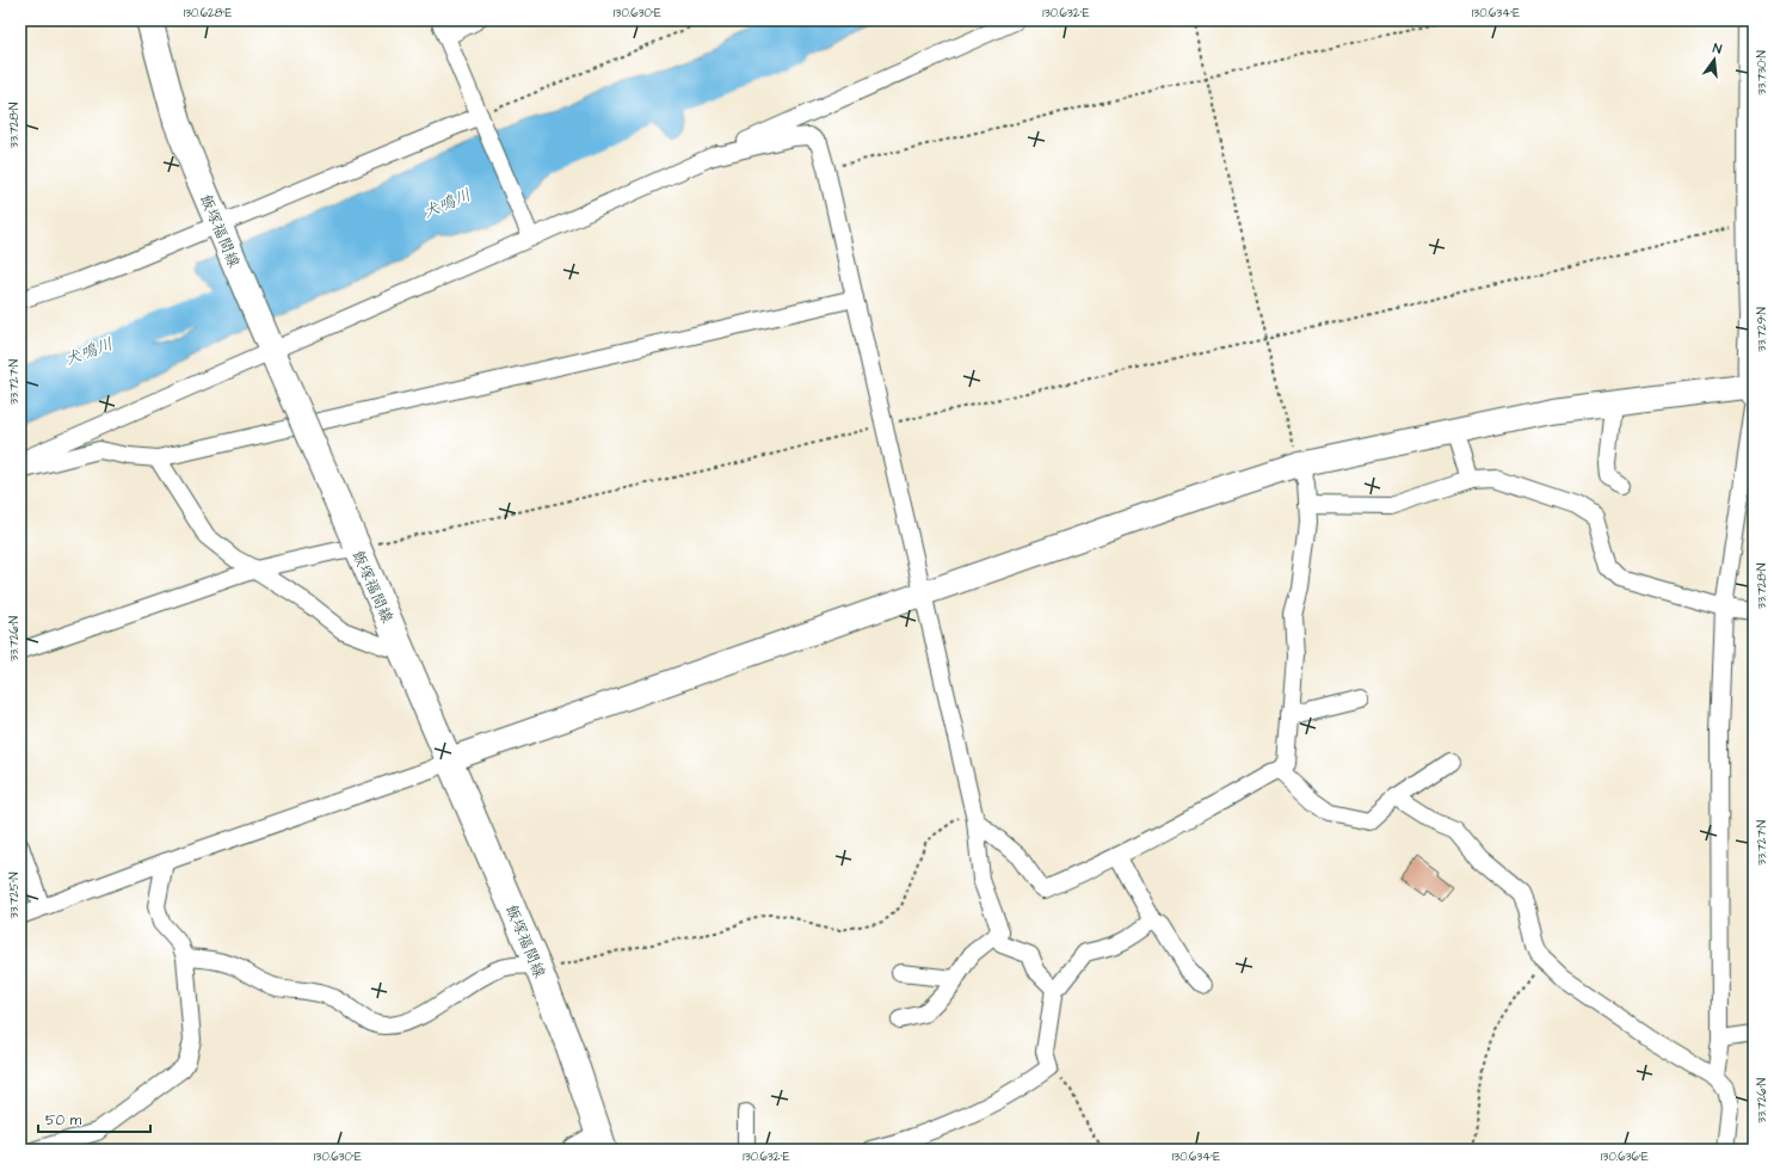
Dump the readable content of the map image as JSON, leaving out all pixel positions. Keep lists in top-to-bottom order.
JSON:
{
  "streets": {
    "main road": ["飯塚福間線"]
  },
  "water": ["犬鳴川"],
  "scale_bar": "50 m",
  "north": "top",
  "coordinates": [
    "130.628°E",
    "130.630°E",
    "130.632°E",
    "130.634°E",
    "33.730°N",
    "33.728°N",
    "33.729°N",
    "33.727°N",
    "33.726°N",
    "33.725°N",
    "130.636°E"
  ]
}
